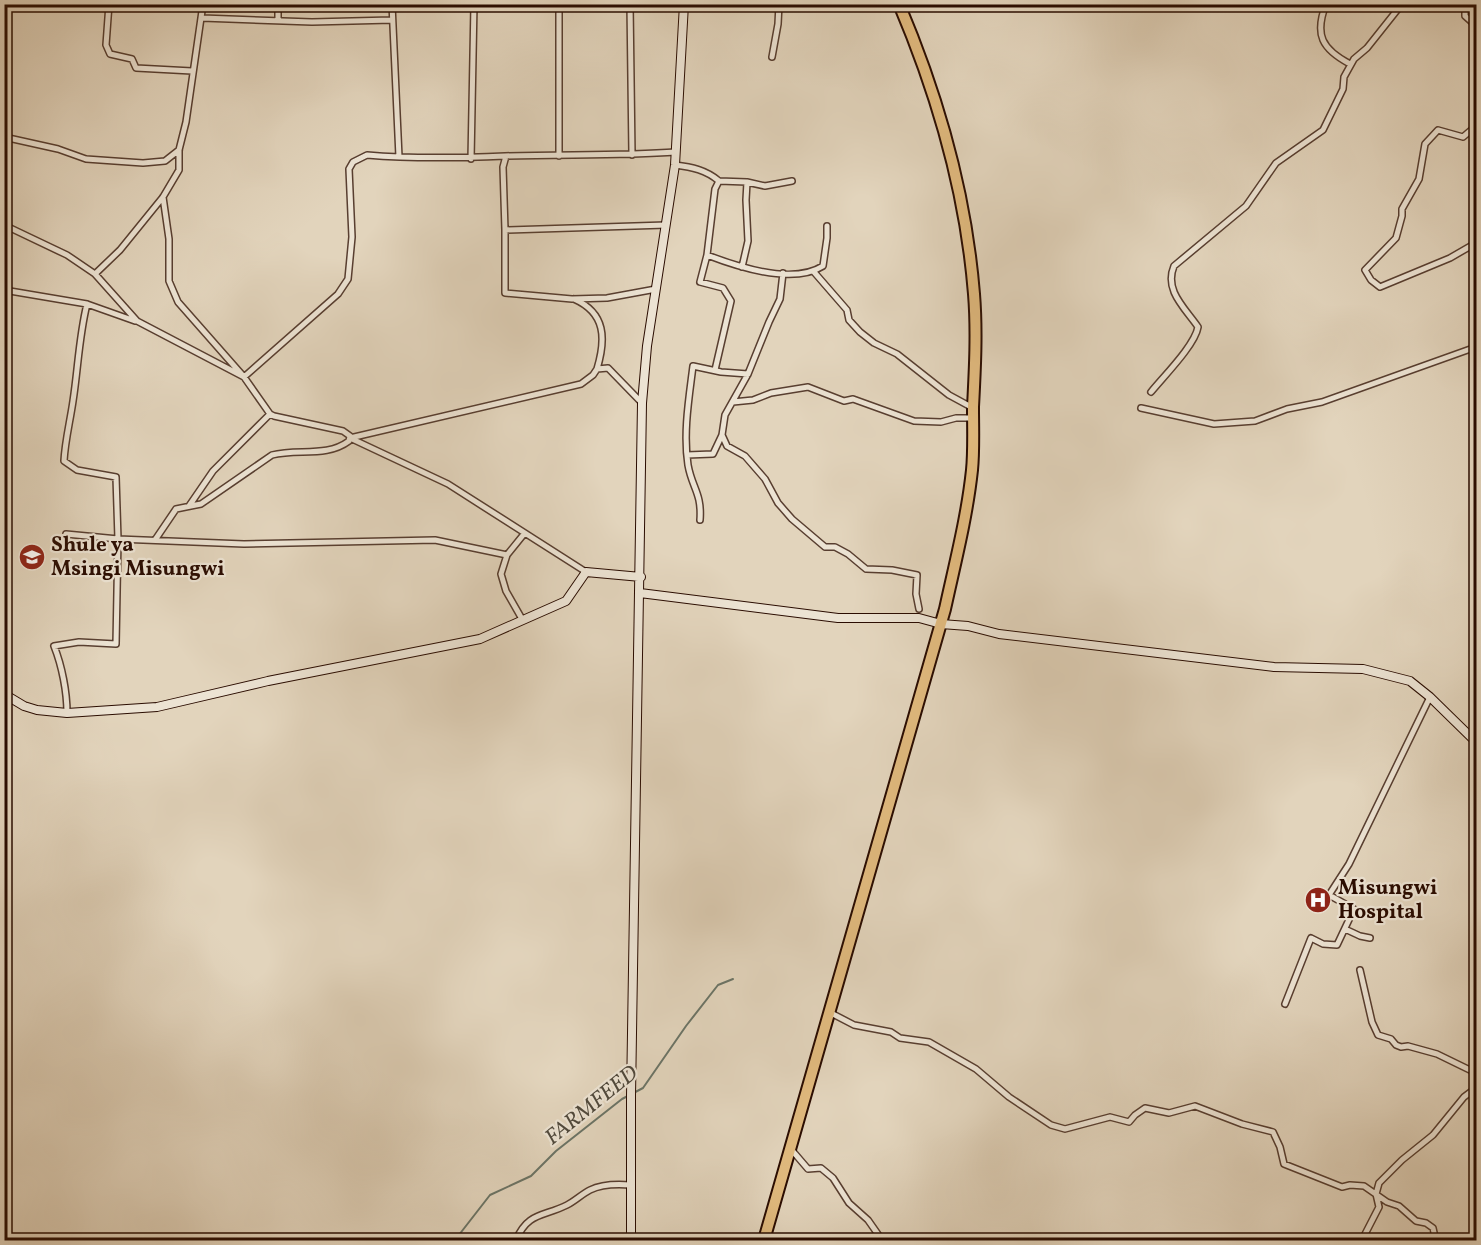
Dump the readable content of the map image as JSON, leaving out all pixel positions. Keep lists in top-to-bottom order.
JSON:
{
  "water": ["FARMFEED"],
  "places": {
    "school or university": ["Shule ya Msingi Misungwi"],
    "hospital": ["Misungwi Hospital"]
  }
}
